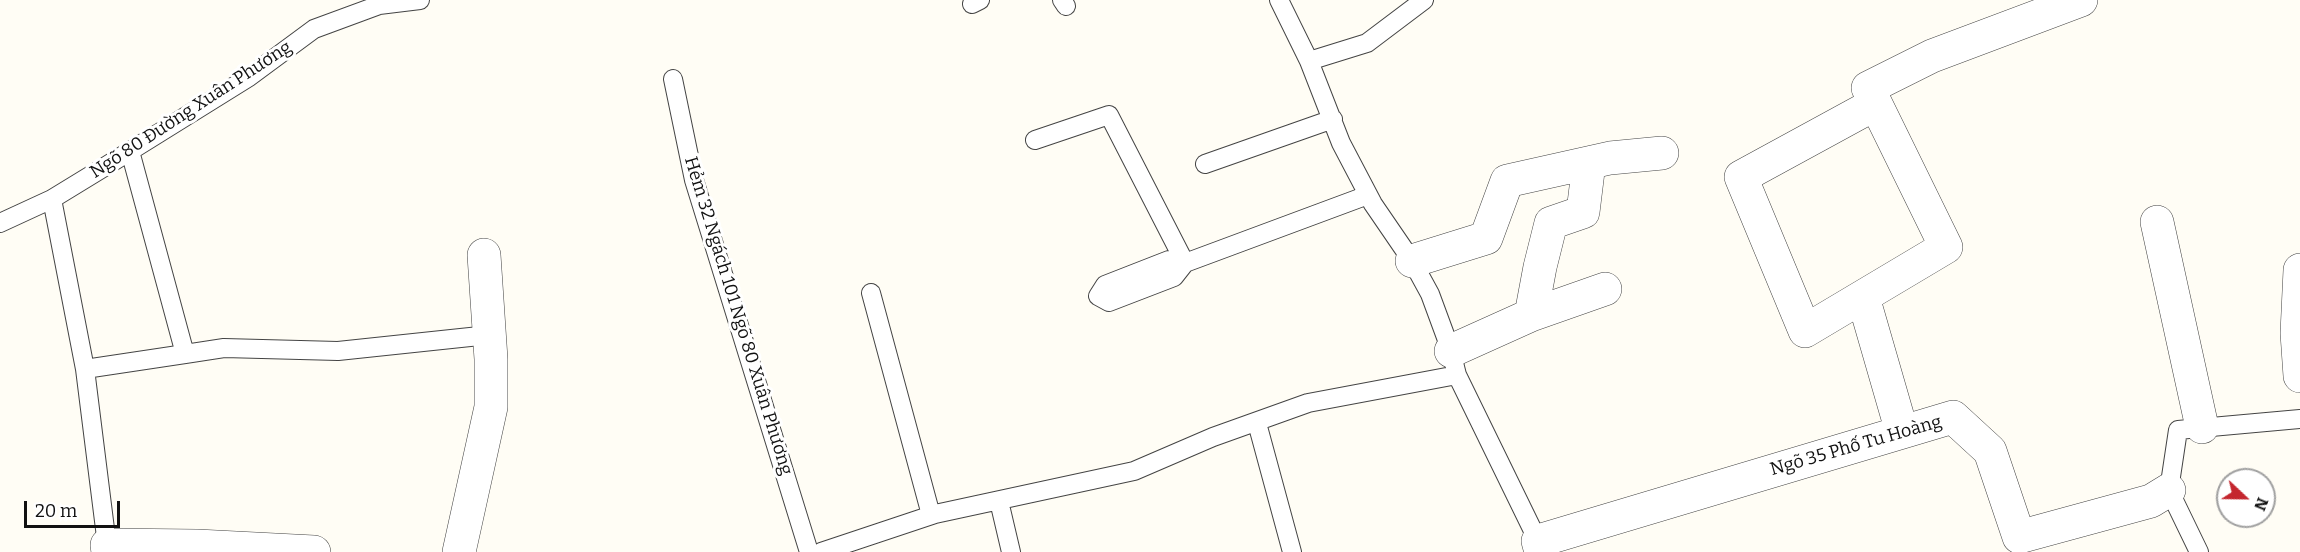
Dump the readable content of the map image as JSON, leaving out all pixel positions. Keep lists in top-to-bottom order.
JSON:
{
  "streets": {
    "street": ["Ngõ 35 Phố Tu Hoàng"],
    "lane": ["Ngõ 80 Đường Xuân Phương", "Hẻm 32 Ngách 101 Ngõ 80 Xuân Phương"]
  },
  "scale_bar": "20 m",
  "north": "right"
}
